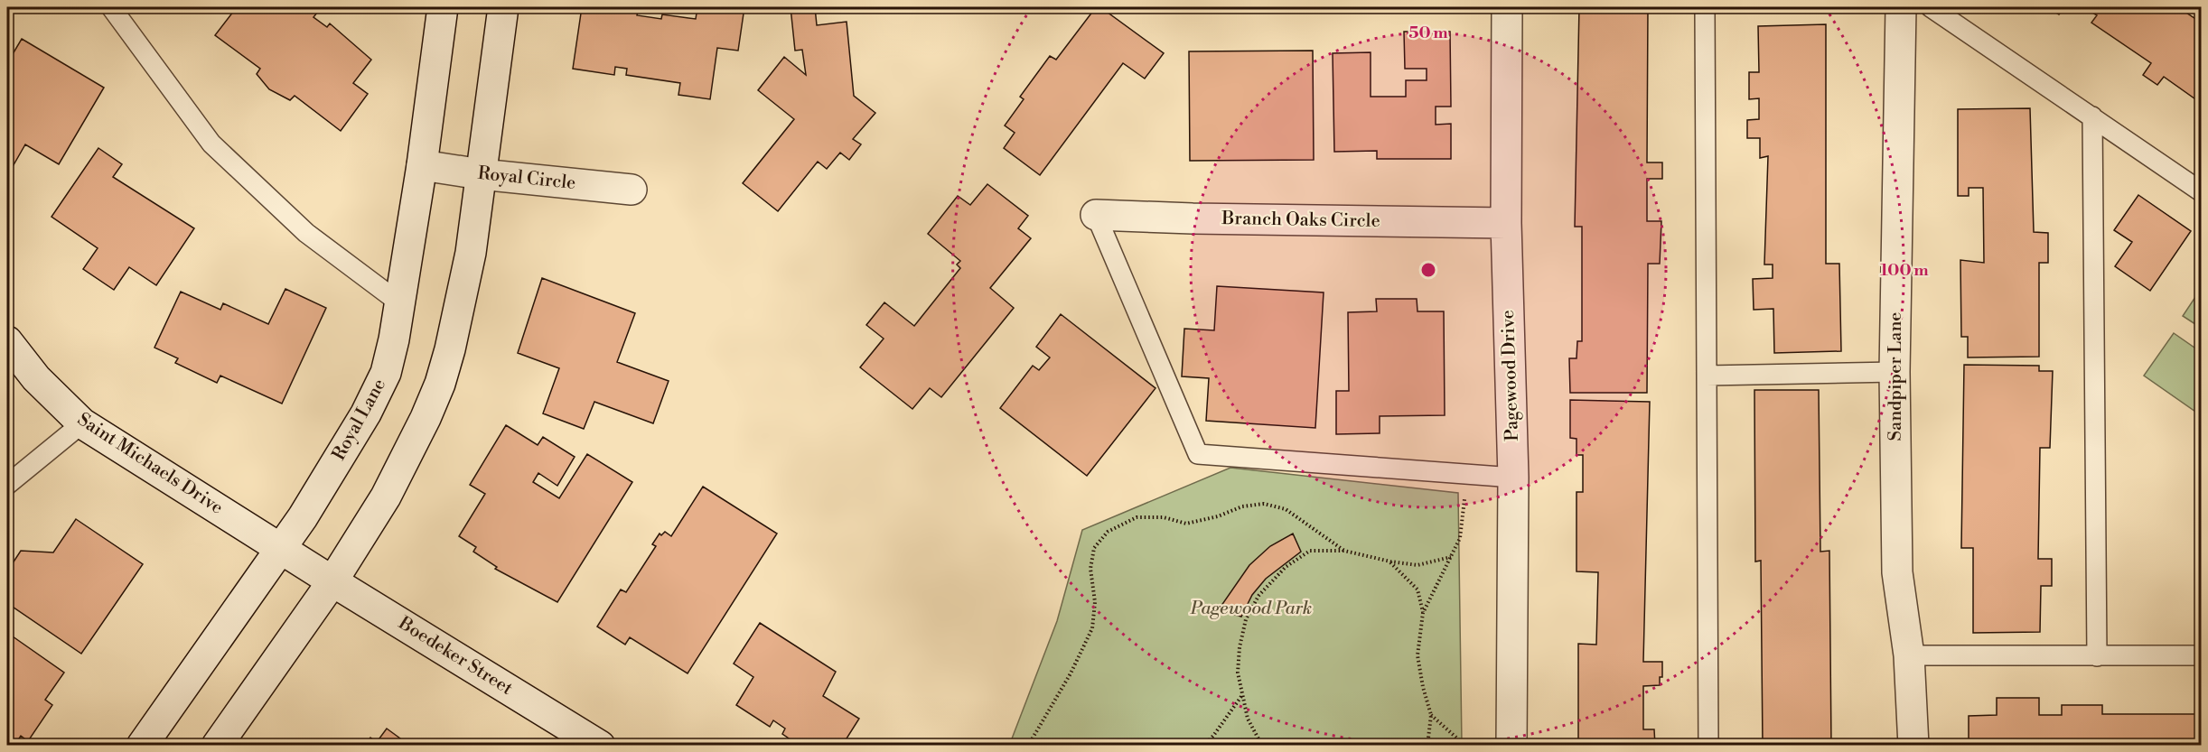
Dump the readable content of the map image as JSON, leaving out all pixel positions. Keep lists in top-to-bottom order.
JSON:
{
  "streets": {
    "street": [
      "Royal Circle",
      "Branch Oaks Circle",
      "Pagewood Drive",
      "Sandpiper Lane",
      "Royal Lane",
      "Saint Michaels Drive",
      "Boedeker Street"
    ]
  },
  "crossings": [
    ["Royal Circle", "Royal Lane"],
    ["Branch Oaks Circle", "Pagewood Drive"],
    ["Royal Lane", "Saint Michaels Drive"],
    ["Saint Michaels Drive", "Boedeker Street"]
  ],
  "parks": ["Pagewood Park"],
  "rings": ["50 m", "100 m"]
}
